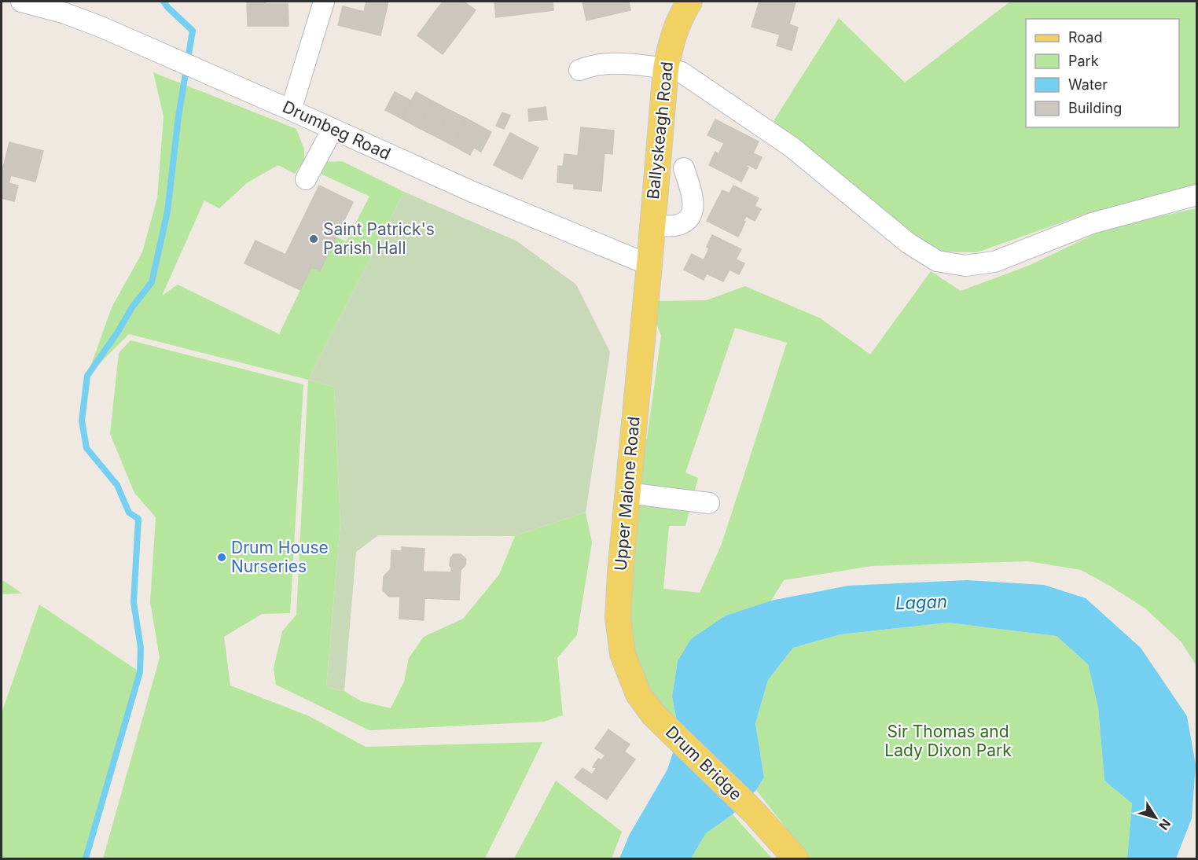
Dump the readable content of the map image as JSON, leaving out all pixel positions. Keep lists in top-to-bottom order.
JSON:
{
  "streets": {
    "main road": ["Ballyskeagh Road", "Upper Malone Road", "Drum Bridge"],
    "street": ["Drumbeg Road"]
  },
  "crossings": [
    ["Drumbeg Road", "Ballyskeagh Road"],
    ["Drumbeg Road", "Upper Malone Road"],
    ["Ballyskeagh Road", "Upper Malone Road"],
    ["Upper Malone Road", "Drum Bridge"]
  ],
  "water": ["Lagan"],
  "parks": ["Sir Thomas and Lady Dixon Park"],
  "places": ["Saint Patrick's Parish Hall", "Drum House Nurseries"],
  "legend": [
    "Road",
    "Park",
    "Water",
    "Building"
  ],
  "north": "bottom right"
}
